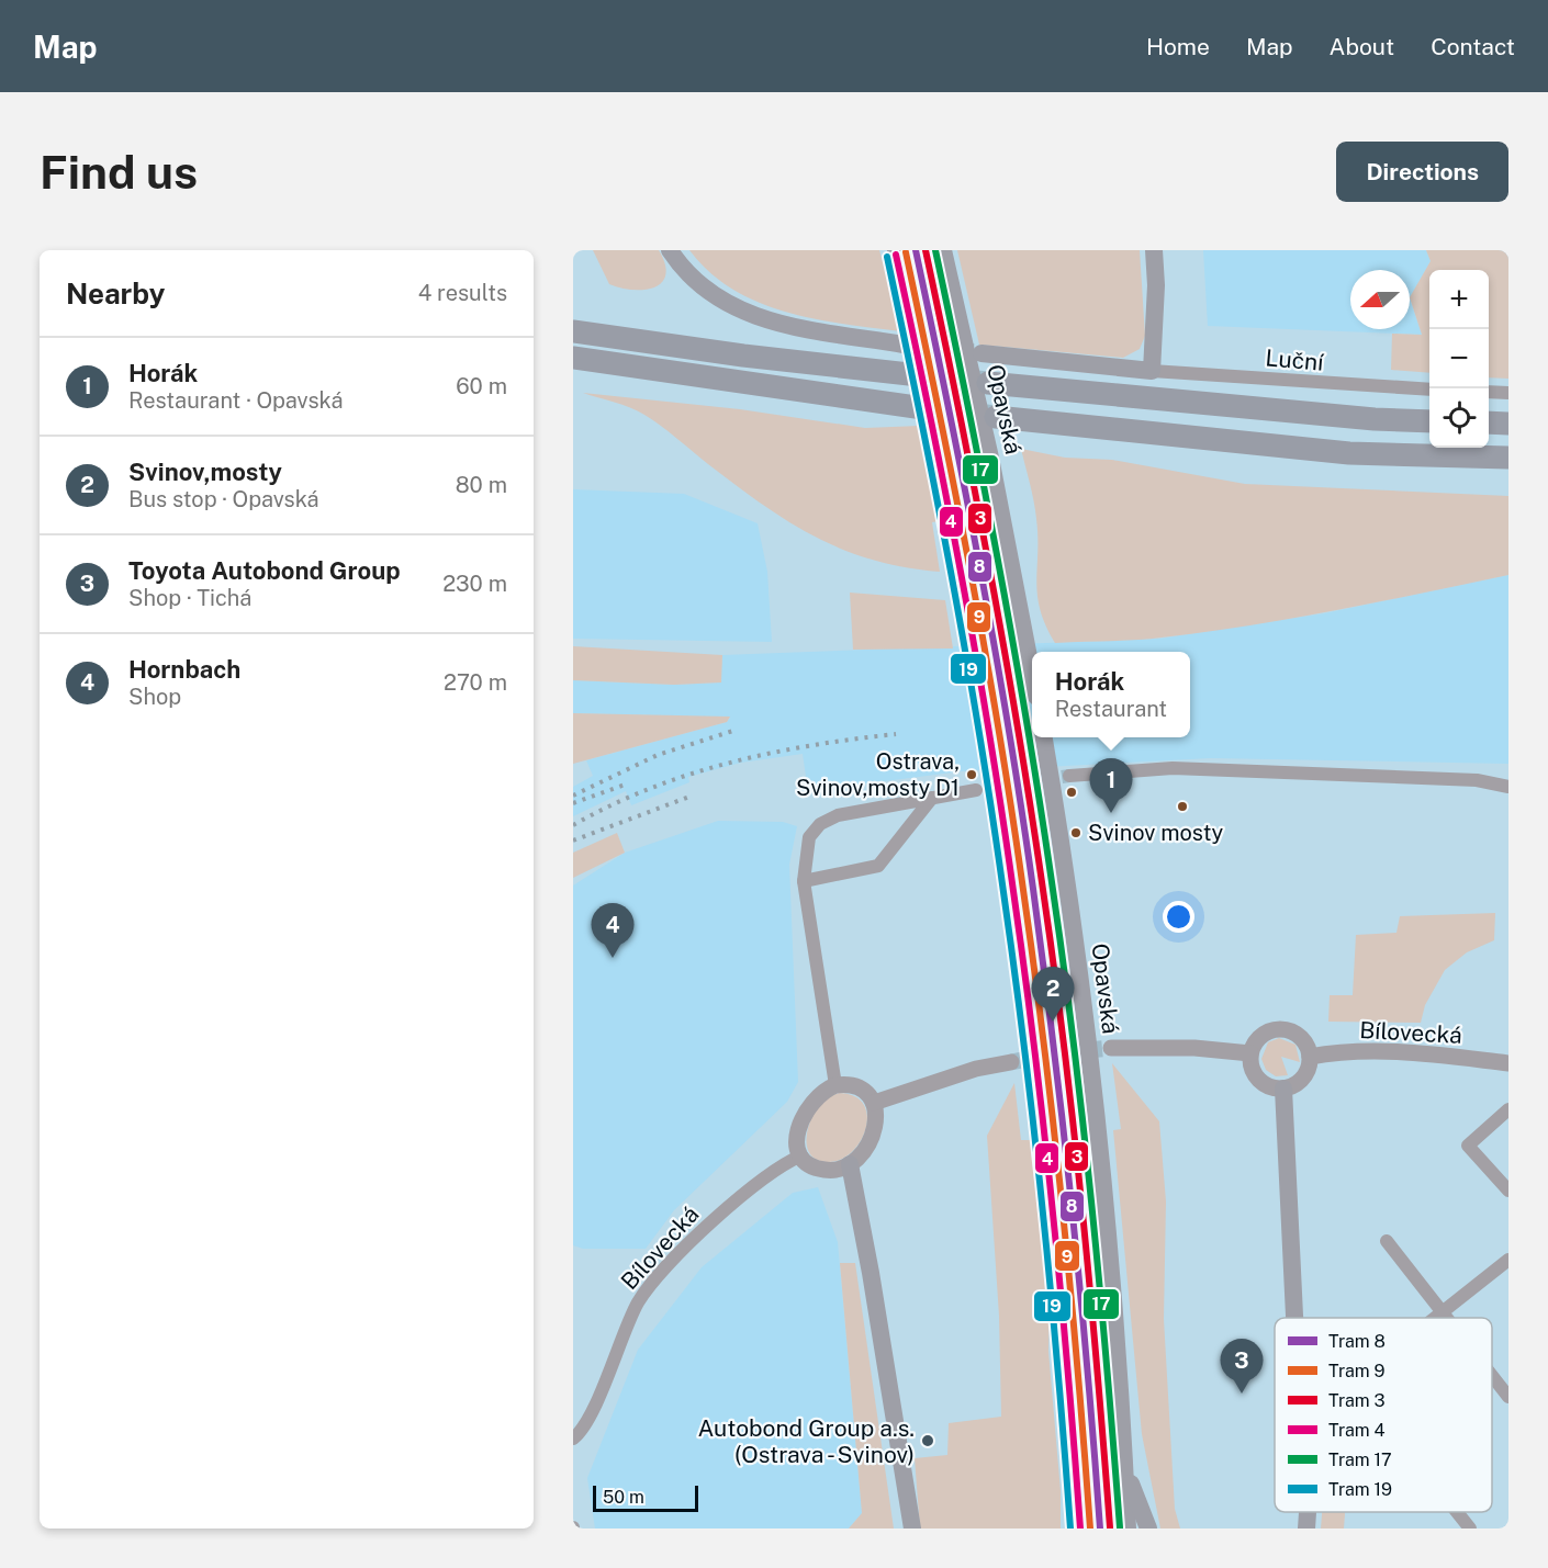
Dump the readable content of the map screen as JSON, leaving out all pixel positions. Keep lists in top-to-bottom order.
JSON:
{
  "streets": {
    "main road": ["Opavská"],
    "street": ["Luční", "Bílovecká"]
  },
  "places": ["Ostrava, Svinov,mosty D1", "Svinov mosty", "Autobond Group a.s. (Ostrava - Svinov)"],
  "lines": [
    "tram line 8",
    "tram line 3",
    "tram line 17",
    "tram line 9",
    "tram line 4",
    "tram line 19"
  ],
  "legend": [
    "Tram 8",
    "Tram 9",
    "Tram 3",
    "Tram 4",
    "Tram 17",
    "Tram 19"
  ],
  "scale_bar": "50 m",
  "north": "left",
  "page": {
    "header": "Map",
    "nav": [
      "Home",
      "Map",
      "About",
      "Contact"
    ],
    "buttons": "Directions",
    "title": "Find us",
    "heading": ["Nearby", "4 results"],
    "map_buttons": ["+", "−"],
    "list": [
      {
        "mark": "1",
        "name": "Horák",
        "note": "Restaurant · Opavská",
        "value": "60 m"
      },
      {
        "mark": "2",
        "name": "Svinov,mosty",
        "note": "Bus stop · Opavská",
        "value": "80 m"
      },
      {
        "mark": "3",
        "name": "Toyota Autobond Group",
        "note": "Shop · Tichá",
        "value": "230 m"
      },
      {
        "mark": "4",
        "name": "Hornbach",
        "note": "Shop",
        "value": "270 m"
      }
    ],
    "popup": ["Horák", "Restaurant"],
    "pins": [
      "1",
      "4",
      "2",
      "3"
    ],
    "scale": "50 m"
  }
}
